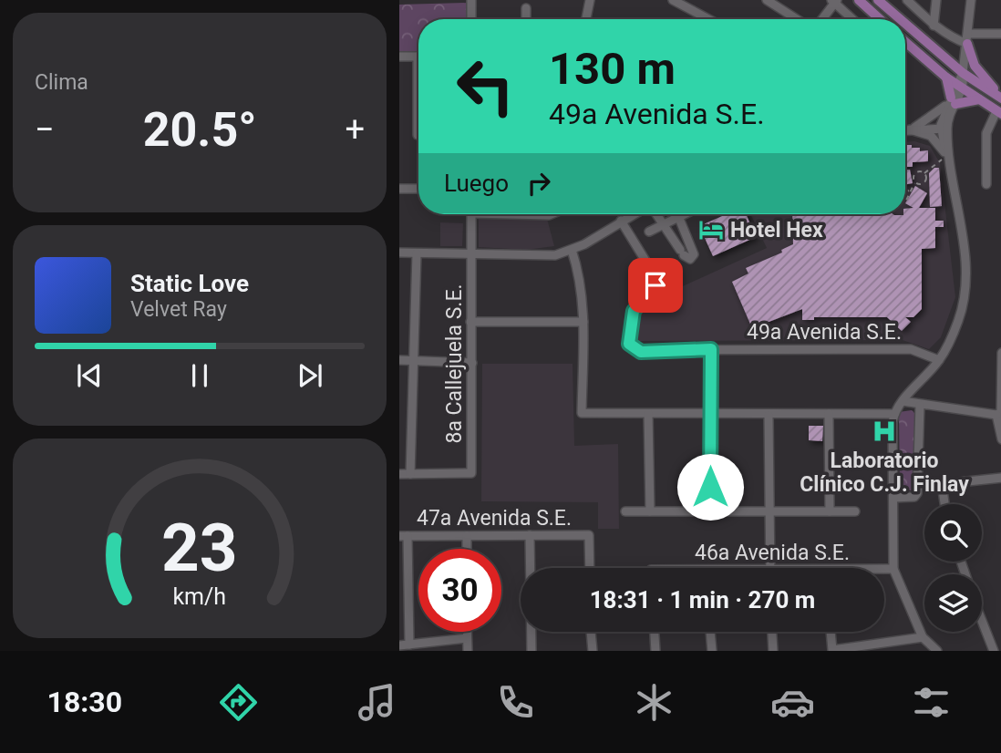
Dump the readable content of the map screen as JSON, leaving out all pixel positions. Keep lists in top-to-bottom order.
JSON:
{
  "streets": {
    "street": [
      "49a Avenida S.E.",
      "8a Callejuela S.E.",
      "47a Avenida S.E.",
      "46a Avenida S.E."
    ]
  },
  "places": {
    "hotel": ["Hotel Hex"],
    "hospital": ["Laboratorio Clínico C.J. Finlay"]
  },
  "page": {
    "tile": "Clima",
    "turn": ["130 m", "49a Avenida S.E."],
    "heat": ["−", "20.5°", "+"],
    "then": "Luego",
    "song": ["Static Love", "Velvet Ray"],
    "limit": "30",
    "trip": "18:31 · 1 min · 270 m",
    "tabs": "18:30",
    "gauge": ["23", "km/h"]
  }
}
